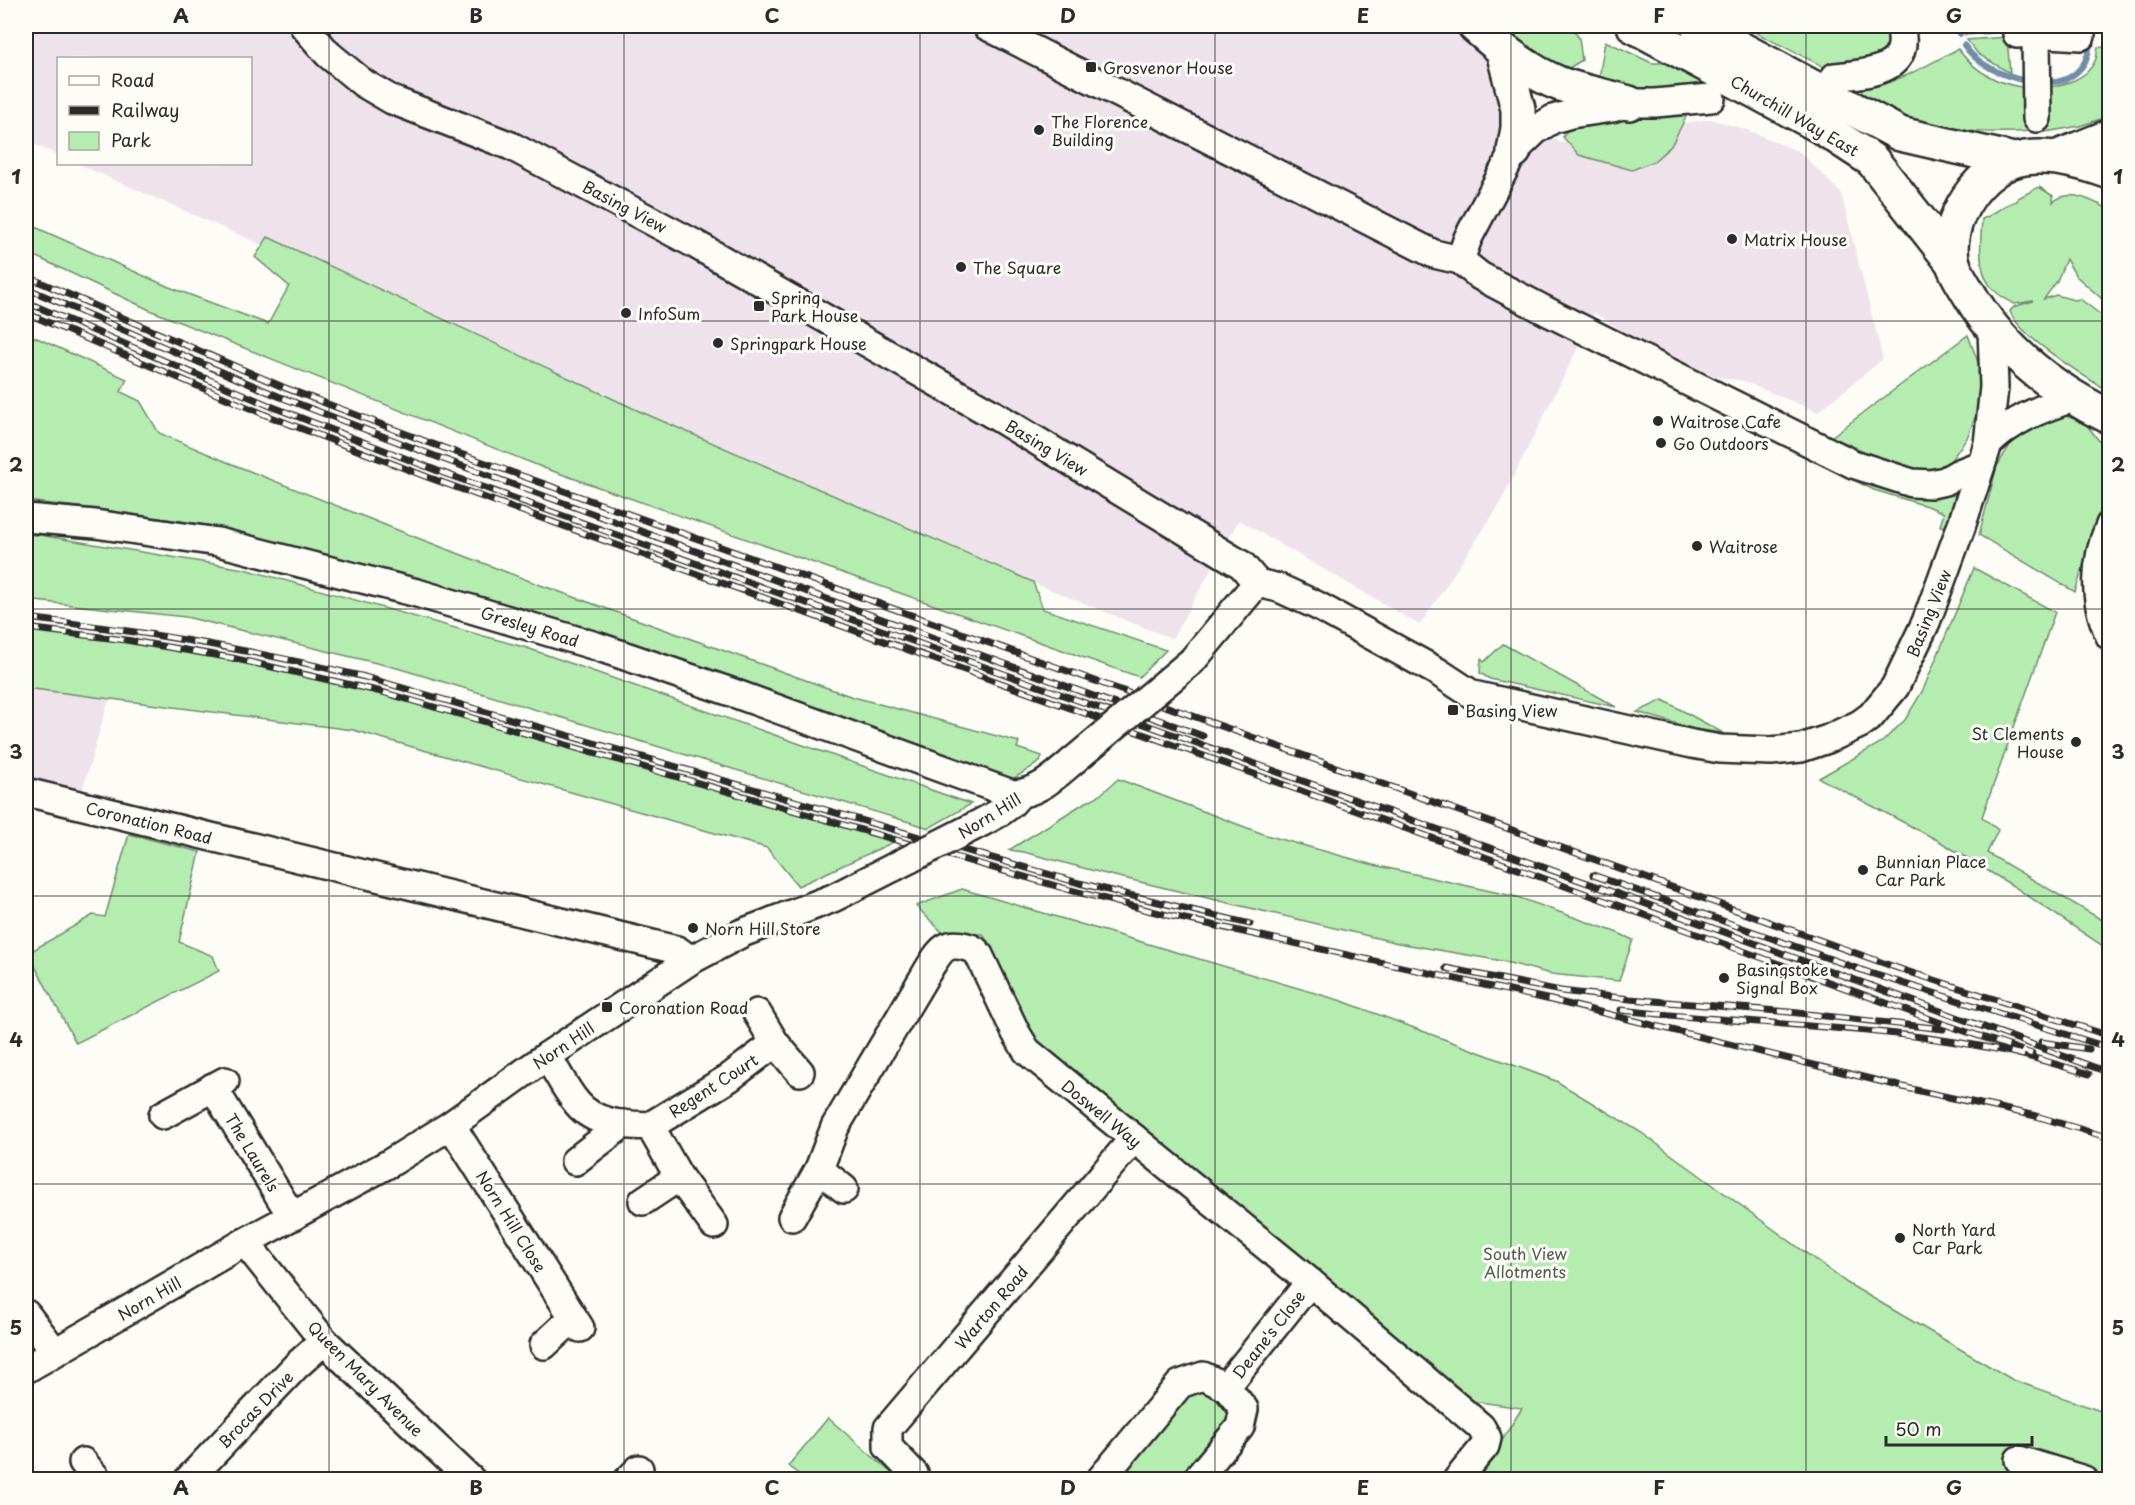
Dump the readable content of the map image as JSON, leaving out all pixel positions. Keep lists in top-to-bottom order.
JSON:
{
  "streets": {
    "main road": ["Churchill Way East"],
    "street": [
      "Basing View",
      "Gresley Road",
      "Norn Hill",
      "Coronation Road",
      "Regent Court",
      "Doswell Way",
      "The Laurels",
      "Norn Hill Close",
      "Warton Road",
      "Deane's Close",
      "Queen Mary Avenue",
      "Brocas Drive"
    ]
  },
  "crossings": [
    ["Basing View", "Norn Hill"],
    ["Gresley Road", "Norn Hill"],
    ["Norn Hill", "Coronation Road"],
    ["Norn Hill", "Regent Court"],
    ["Norn Hill", "The Laurels"],
    ["Norn Hill", "Norn Hill Close"],
    ["Norn Hill", "Queen Mary Avenue"],
    ["Doswell Way", "Warton Road"],
    ["Doswell Way", "Deane's Close"],
    ["Queen Mary Avenue", "Brocas Drive"]
  ],
  "parks": ["South View Allotments"],
  "places": {
    "transit": [
      "Grosvenor House",
      "Spring Park House",
      "Basing View",
      "Coronation Road"
    ],
    "other": [
      "The Florence Building",
      "Matrix House",
      "The Square",
      "InfoSum",
      "Springpark House",
      "Waitrose Cafe",
      "Go Outdoors",
      "Waitrose",
      "St Clements House",
      "Bunnian Place Car Park",
      "Norn Hill Store",
      "Basingstoke Signal Box",
      "North Yard Car Park"
    ]
  },
  "legend": ["Road", "Railway", "Park"],
  "scale_bar": "50 m",
  "grid": {
    "columns": [
      "A",
      "B",
      "C",
      "D",
      "E",
      "F",
      "G"
    ],
    "rows": [
      "1",
      "2",
      "3",
      "4",
      "5"
    ]
  }
}
